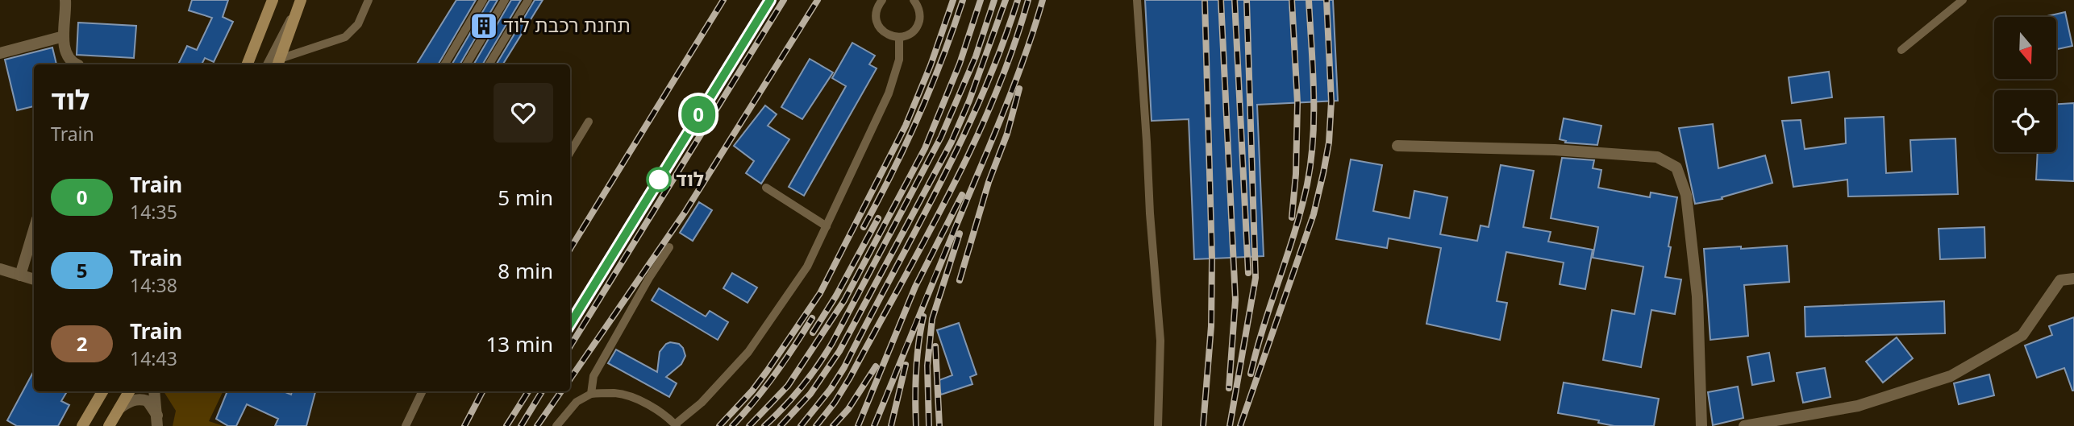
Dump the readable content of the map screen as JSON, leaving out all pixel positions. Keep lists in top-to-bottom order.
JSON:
{
  "places": {
    "building": ["תחנת רכבת לוד"],
    "other": ["לוד"]
  },
  "north": "bottom",
  "page": {
    "on_map": "0",
    "heading": ["לוד", "Train"],
    "list": [
      {
        "mark": "0",
        "name": "Train",
        "note": "14:35",
        "value": "5 min"
      },
      {
        "mark": "5",
        "name": "Train",
        "note": "14:38",
        "value": "8 min"
      },
      {
        "mark": "2",
        "name": "Train",
        "note": "14:43",
        "value": "13 min"
      }
    ]
  }
}
